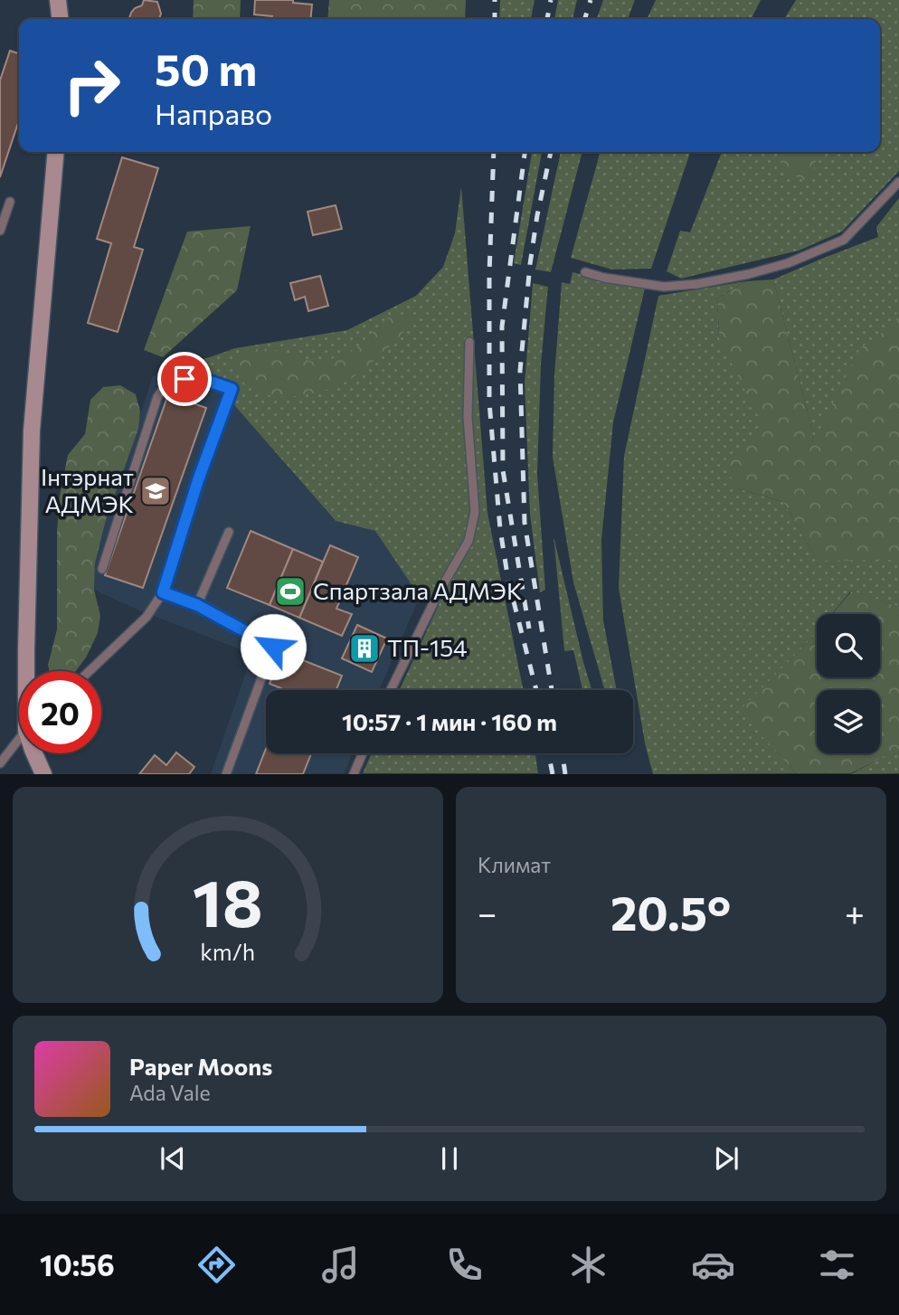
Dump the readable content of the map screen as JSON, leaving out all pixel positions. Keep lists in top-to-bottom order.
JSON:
{
  "places": {
    "school or university": ["Інтэрнат АДМЭК"],
    "sports": ["Спартзала АДМЭК"],
    "building": ["ТП-154"]
  },
  "page": {
    "turn": ["50 m", "Направо"],
    "limit": "20",
    "trip": "10:57 · 1 мин · 160 m",
    "tile": "Климат",
    "heat": ["−", "20.5°", "+"],
    "song": ["Paper Moons", "Ada Vale"],
    "tabs": "10:56",
    "gauge": ["18", "km/h"]
  }
}
